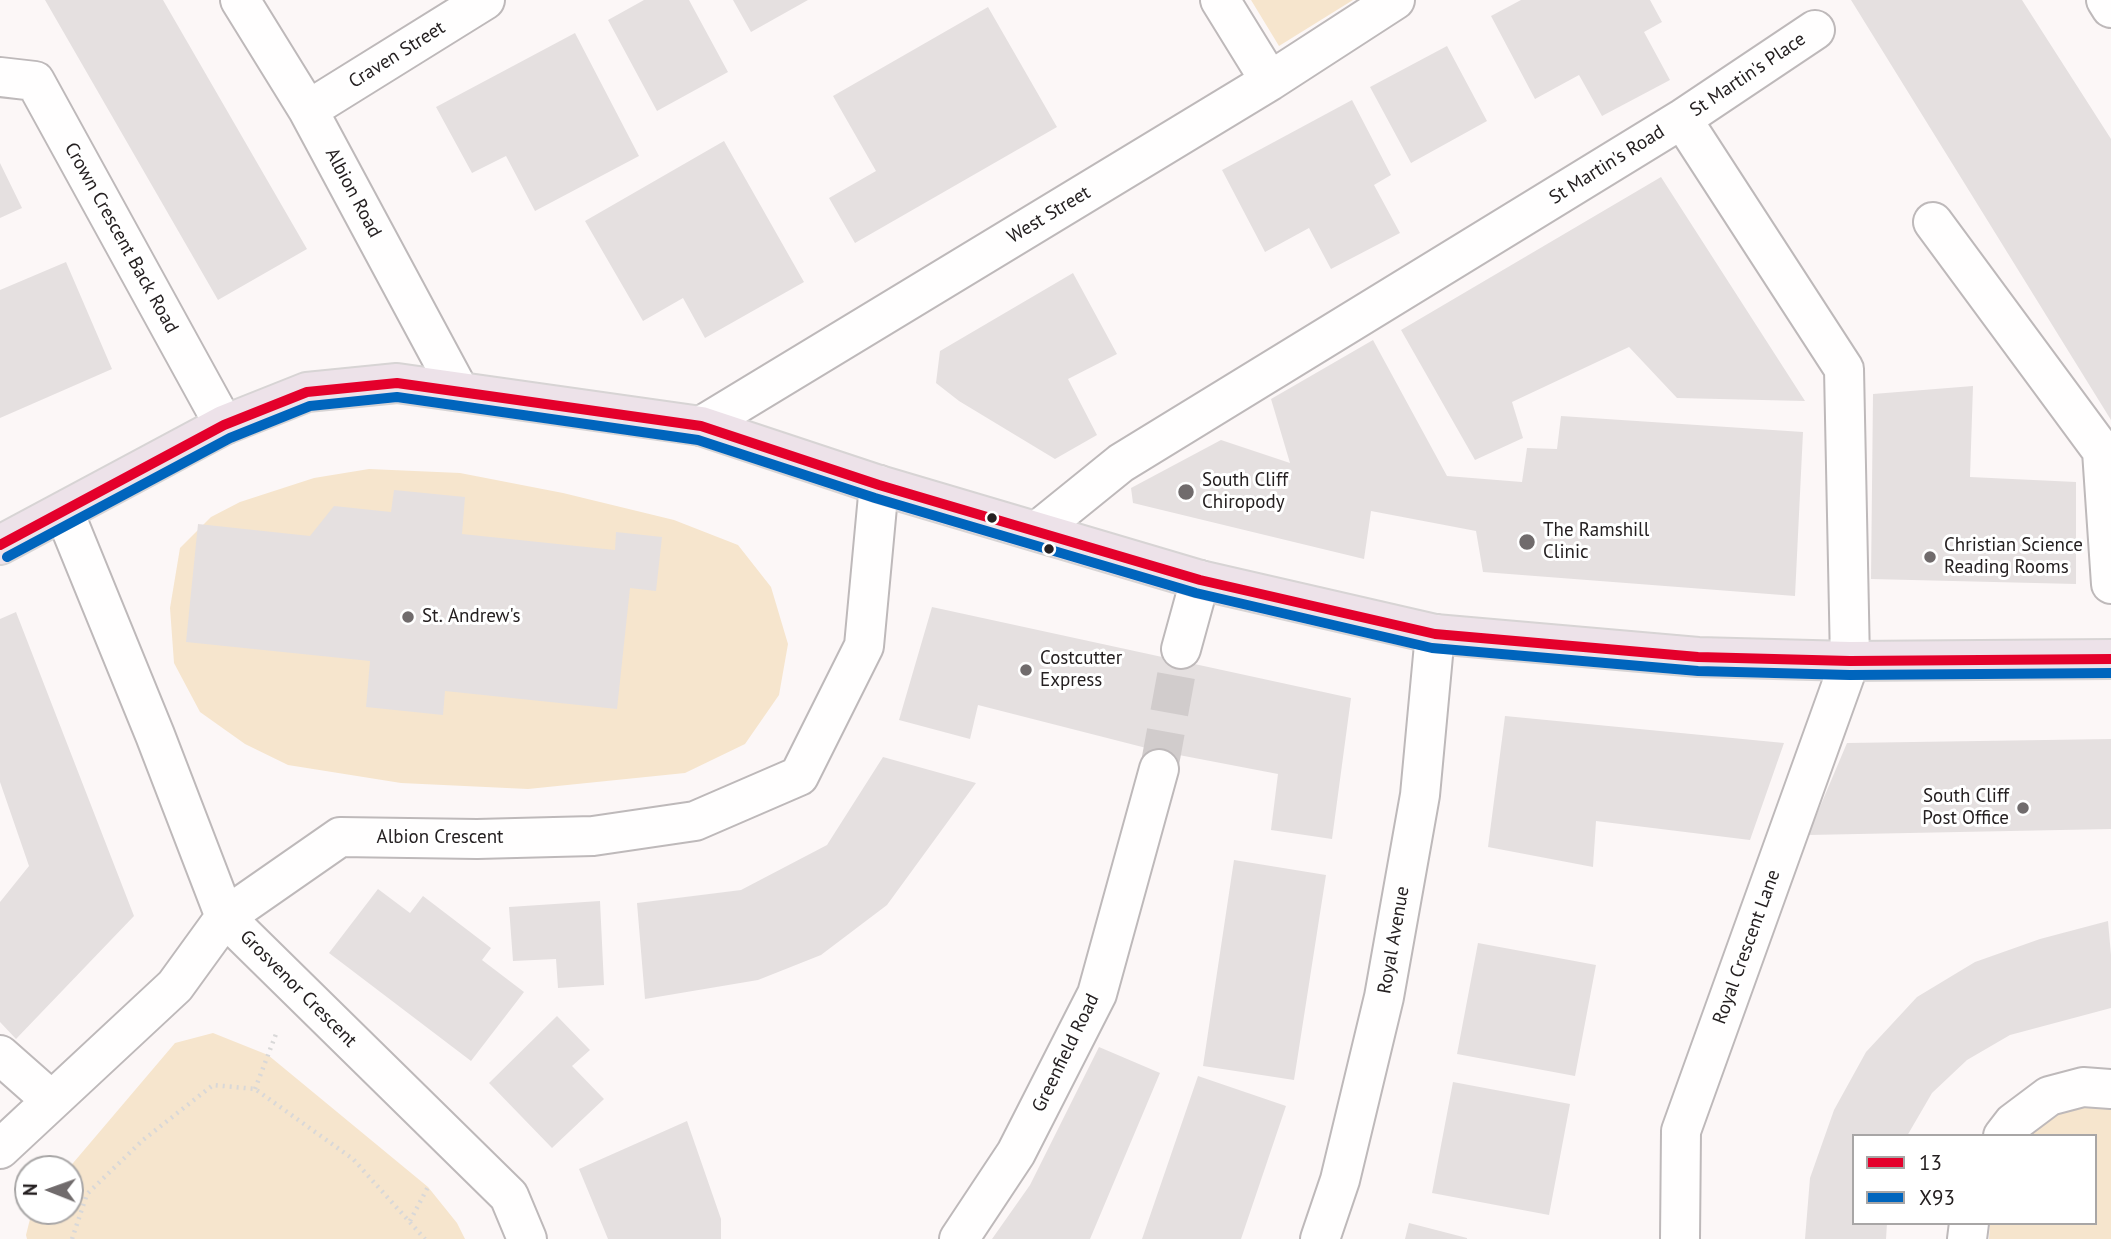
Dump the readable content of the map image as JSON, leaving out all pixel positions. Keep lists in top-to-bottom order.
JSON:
{
  "streets": {
    "street": [
      "Craven Street",
      "St Martin's Place",
      "St Martin's Road",
      "Albion Road",
      "West Street",
      "Crown Crescent Back Road",
      "Albion Crescent",
      "Royal Avenue",
      "Royal Crescent Lane",
      "Grosvenor Crescent",
      "Greenfield Road"
    ]
  },
  "crossings": [
    ["Craven Street", "Albion Road"],
    ["St Martin's Place", "St Martin's Road"],
    ["St Martin's Road", "Royal Crescent Lane"],
    ["Albion Crescent", "Grosvenor Crescent"]
  ],
  "places": [
    "South Cliff Chiropody",
    "The Ramshill Clinic",
    "Christian Science Reading Rooms",
    "St. Andrew's",
    "Costcutter Express",
    "South Cliff Post Office"
  ],
  "lines": ["transit line 13", "transit line X93"],
  "legend": ["13", "X93"],
  "north": "left"
}
